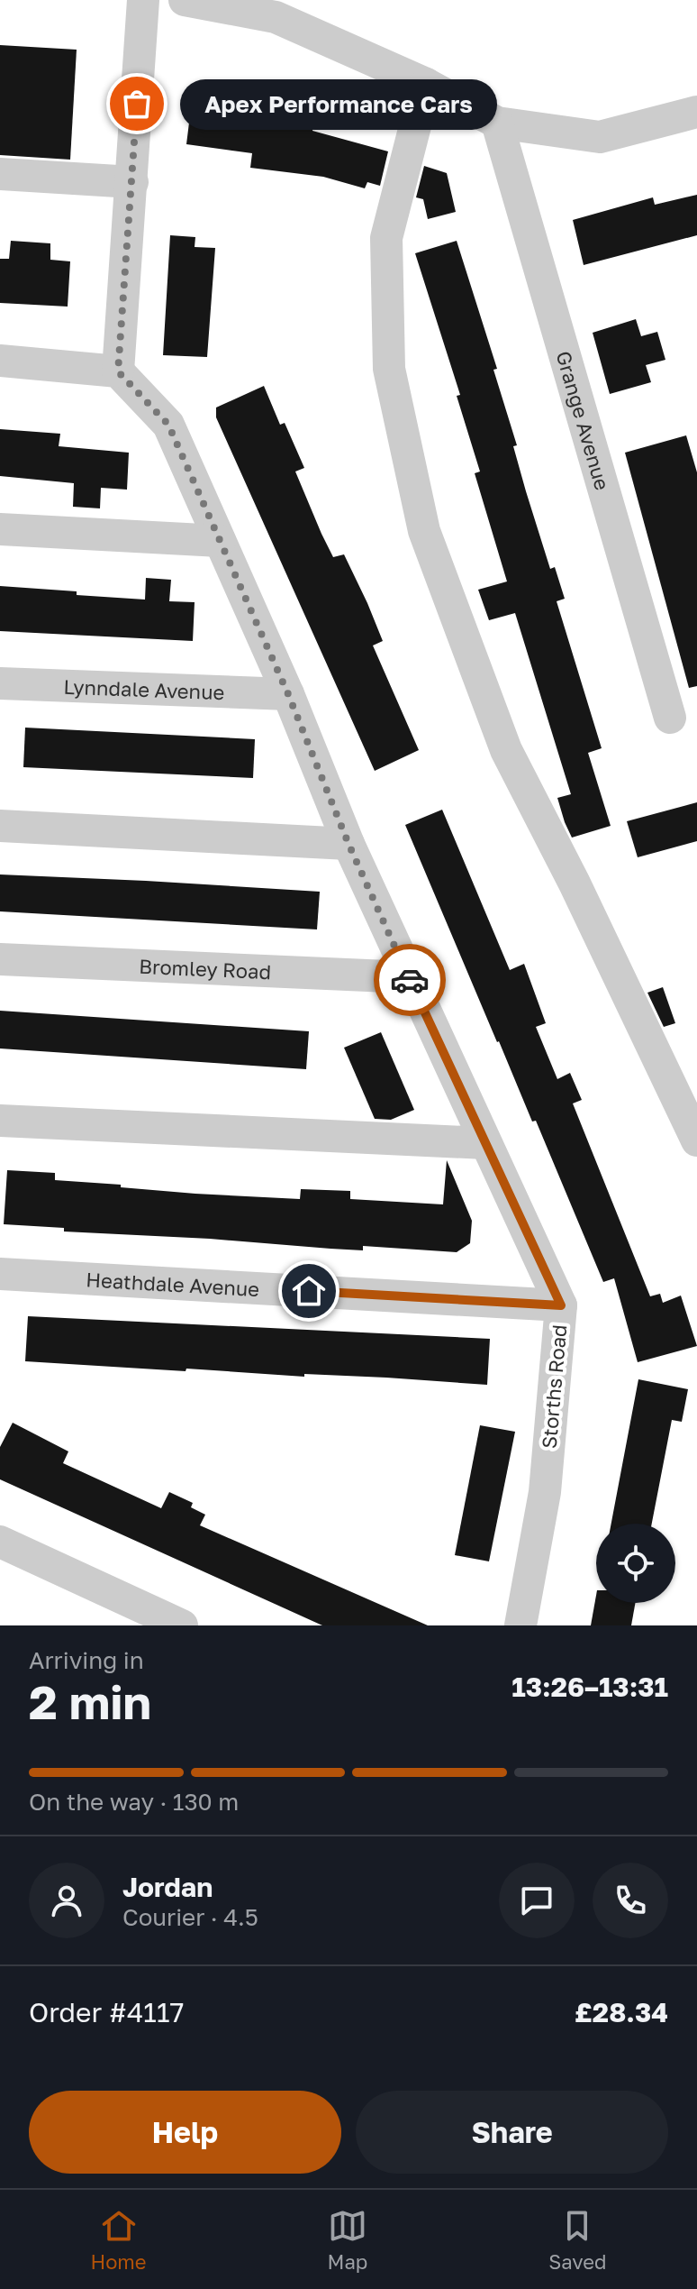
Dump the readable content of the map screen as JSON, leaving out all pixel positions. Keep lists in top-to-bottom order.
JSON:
{
  "streets": {
    "street": [
      "Grange Avenue",
      "Lynndale Avenue",
      "Bromley Road",
      "Heathdale Avenue",
      "Storths Road"
    ]
  },
  "crossings": [
    ["Lynndale Avenue", "Storths Road"],
    ["Bromley Road", "Storths Road"],
    ["Heathdale Avenue", "Storths Road"]
  ],
  "places": ["Apex Performance Cars"],
  "page": {
    "bubble": "Apex Performance Cars",
    "heading": ["2 min", "Arriving in", "13:26–13:31"],
    "panel": [
      "Jordan",
      "Courier · 4.5",
      "Order #4117",
      "£28.34"
    ],
    "bar": "On the way · 130 m",
    "buttons": ["Help", "Share"],
    "tabs": ["Home", "Map", "Saved"]
  }
}
